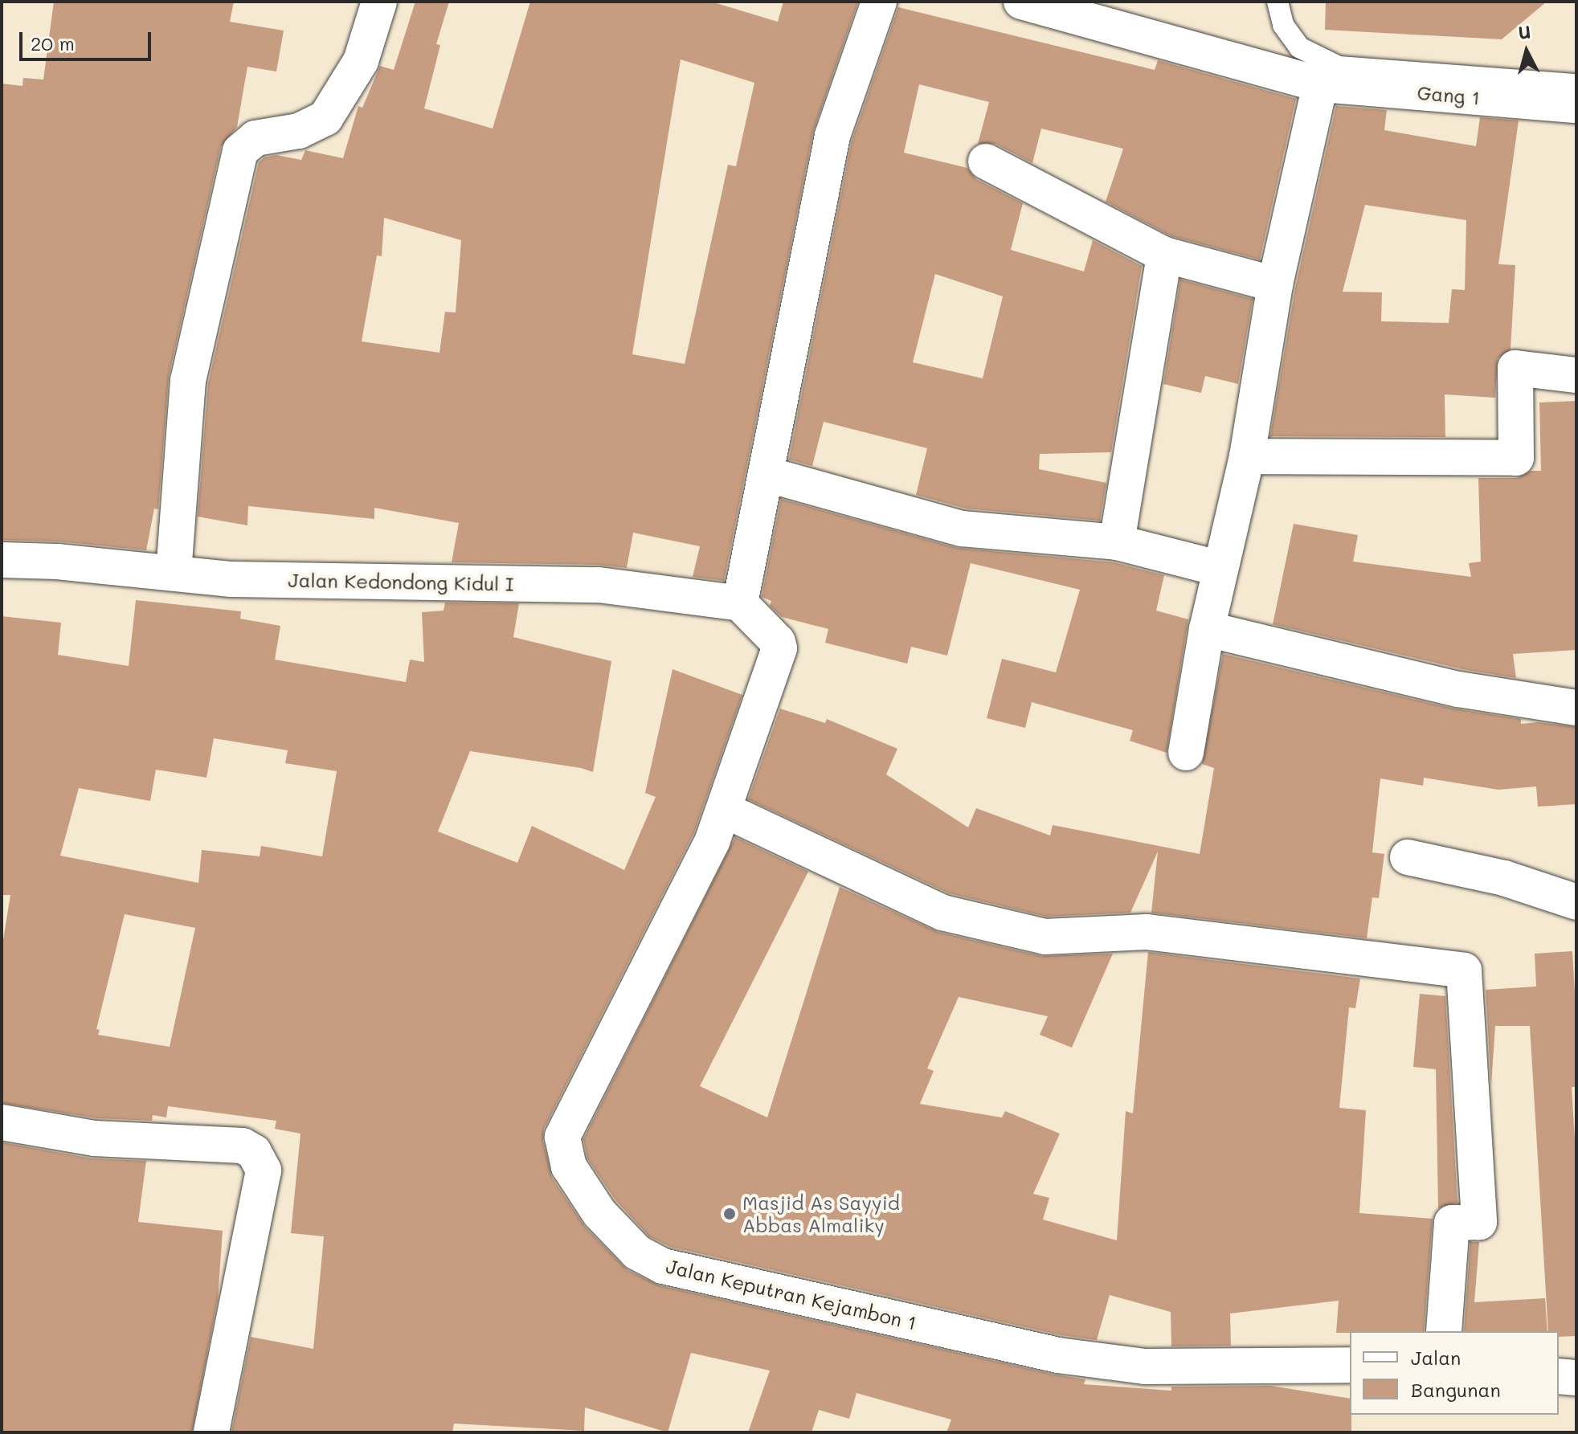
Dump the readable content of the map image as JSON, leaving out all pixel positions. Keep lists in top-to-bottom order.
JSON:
{
  "streets": {
    "street": ["Gang 1", "Jalan Kedondong Kidul I", "Jalan Keputran Kejambon 1"]
  },
  "crossings": [
    ["Jalan Kedondong Kidul I", "Jalan Keputran Kejambon 1"]
  ],
  "places": ["Masjid As Sayyid Abbas Almaliky"],
  "legend": ["Jalan", "Bangunan"],
  "scale_bar": "20 m",
  "north": "top"
}
